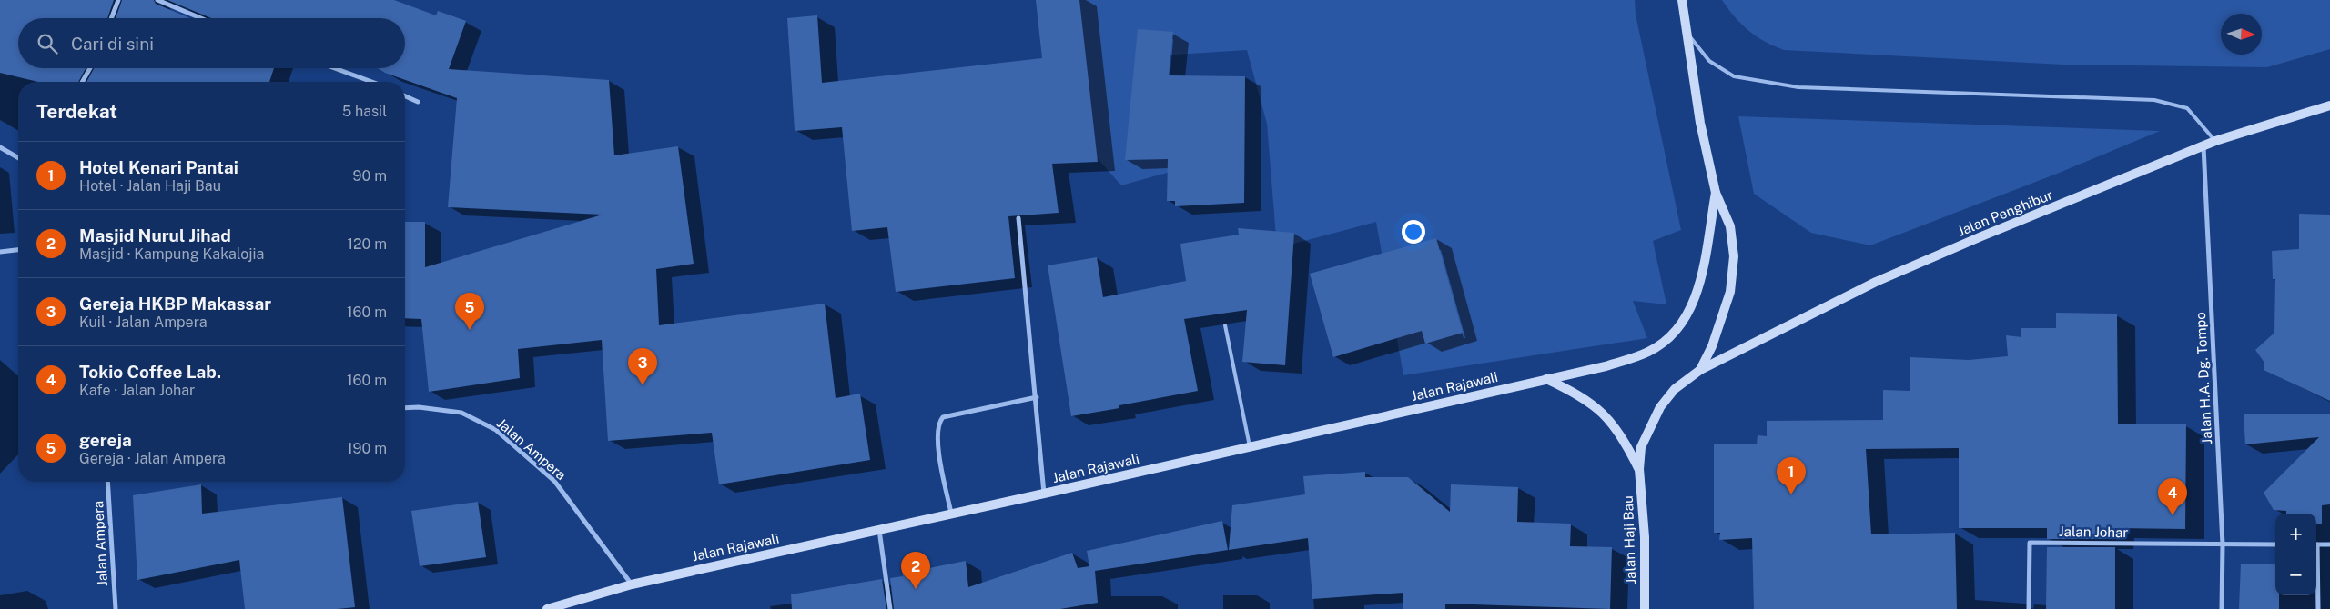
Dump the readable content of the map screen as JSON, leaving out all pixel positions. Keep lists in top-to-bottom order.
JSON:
{
  "streets": {
    "main road": ["Jalan Penghibur", "Jalan Rajawali", "Jalan Haji Bau"],
    "street": ["Jalan H.A. Dg. Tompo", "Jalan Ampera", "Jalan Johar"]
  },
  "crossings": [
    ["Jalan Penghibur", "Jalan H.A. Dg. Tompo"],
    ["Jalan Penghibur", "Jalan Haji Bau"],
    ["Jalan H.A. Dg. Tompo", "Jalan Johar"],
    ["Jalan Rajawali", "Jalan Ampera"],
    ["Jalan Rajawali", "Jalan Haji Bau"]
  ],
  "north": "right",
  "page": {
    "search": "Cari di sini",
    "heading": ["Terdekat", "5 hasil"],
    "list": [
      {
        "mark": "1",
        "name": "Hotel Kenari Pantai",
        "note": "Hotel · Jalan Haji Bau",
        "value": "90 m"
      },
      {
        "mark": "2",
        "name": "Masjid Nurul Jihad",
        "note": "Masjid · Kampung Kakalojia",
        "value": "120 m"
      },
      {
        "mark": "3",
        "name": "Gereja HKBP Makassar",
        "note": "Kuil · Jalan Ampera",
        "value": "160 m"
      },
      {
        "mark": "4",
        "name": "Tokio Coffee Lab.",
        "note": "Kafe · Jalan Johar",
        "value": "160 m"
      },
      {
        "mark": "5",
        "name": "gereja",
        "note": "Gereja · Jalan Ampera",
        "value": "190 m"
      }
    ],
    "pins": [
      "5",
      "3",
      "1",
      "4",
      "2"
    ],
    "map_buttons": ["+", "−"]
  }
}
